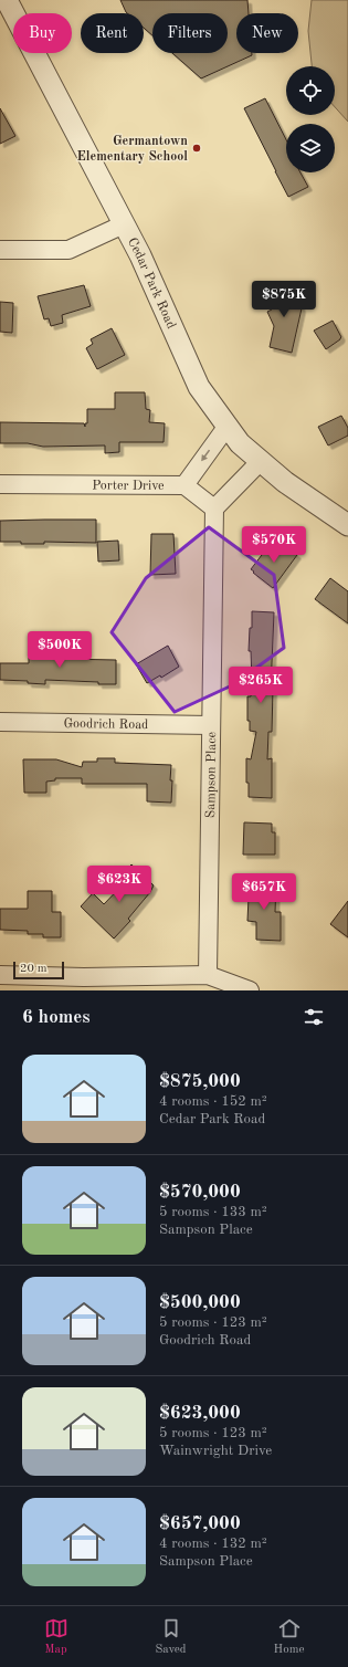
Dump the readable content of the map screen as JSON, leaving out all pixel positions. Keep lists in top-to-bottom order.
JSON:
{
  "streets": {
    "street": [
      "Cedar Park Road",
      "Porter Drive",
      "Goodrich Road",
      "Sampson Place"
    ]
  },
  "crossings": [
    ["Goodrich Road", "Sampson Place"]
  ],
  "places": ["Germantown Elementary School"],
  "scale_bar": "20 m",
  "page": {
    "chip": [
      "Buy",
      "Rent",
      "Filters",
      "New"
    ],
    "price": [
      "$875K",
      "$570K",
      "$500K",
      "$265K",
      "$623K",
      "$657K"
    ],
    "scale": "20 m",
    "heading": "6 homes",
    "list": [
      {
        "name": "$875,000",
        "note": "4 rooms · 152 m² · Cedar Park Road"
      },
      {
        "name": "$570,000",
        "note": "5 rooms · 133 m² · Sampson Place"
      },
      {
        "name": "$500,000",
        "note": "5 rooms · 123 m² · Goodrich Road"
      },
      {
        "name": "$623,000",
        "note": "5 rooms · 123 m² · Wainwright Drive"
      },
      {
        "name": "$657,000",
        "note": "4 rooms · 132 m² · Sampson Place"
      }
    ],
    "tabs": ["Map", "Saved", "Home"]
  }
}
